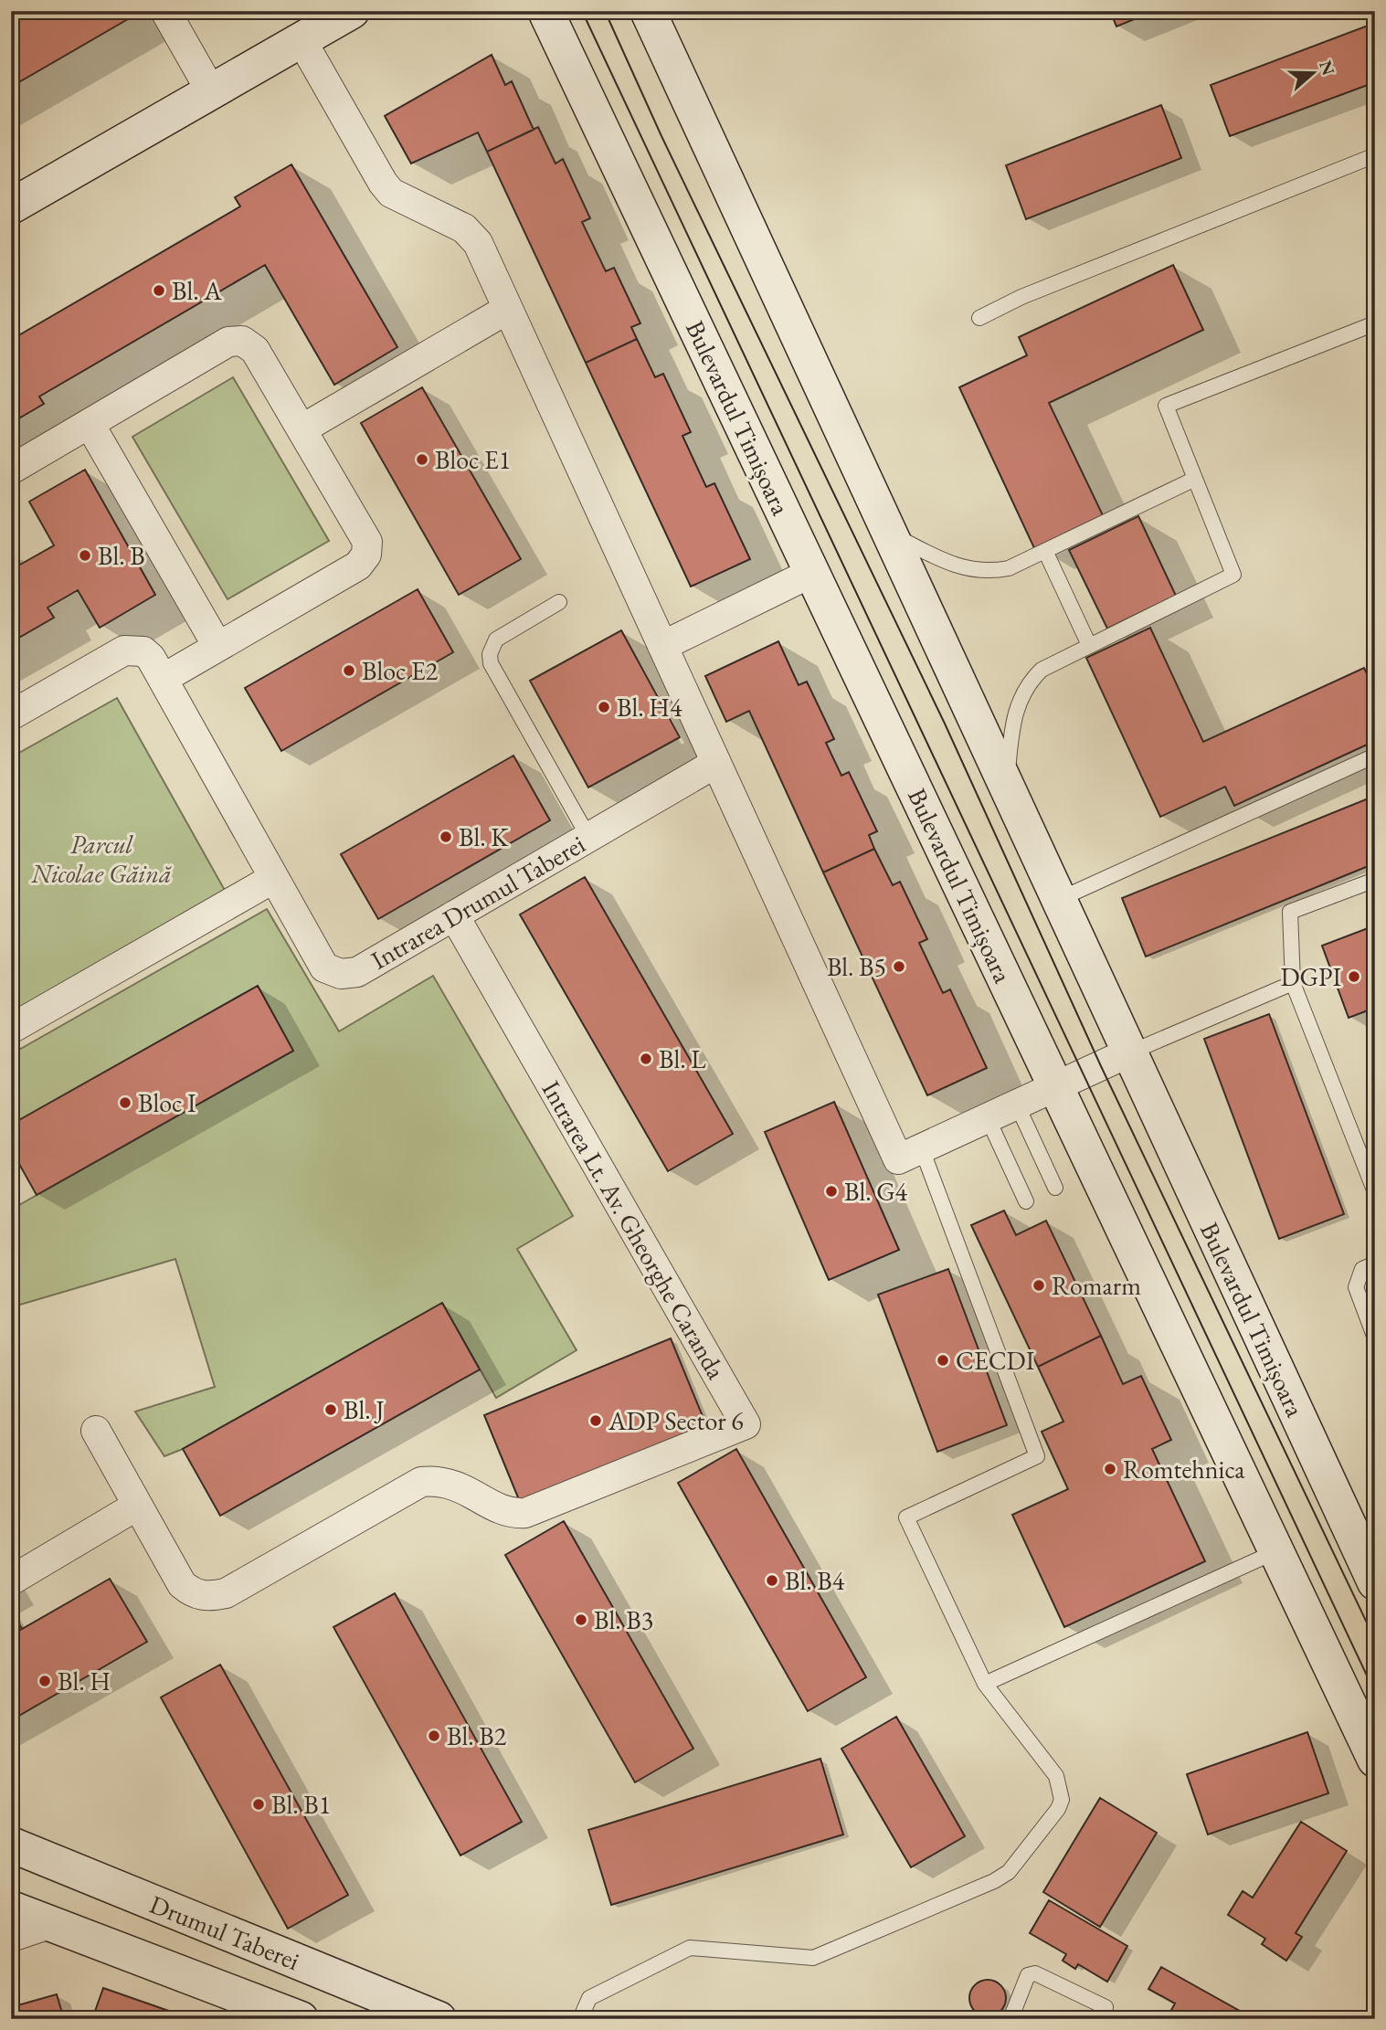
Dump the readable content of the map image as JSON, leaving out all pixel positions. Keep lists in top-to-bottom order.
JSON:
{
  "streets": {
    "main road": ["Bulevardul Timișoara", "Drumul Taberei"],
    "street": ["Intrarea Drumul Taberei", "Intrarea Lt. Av. Gheorghe Caranda"]
  },
  "crossings": [
    ["Intrarea Drumul Taberei", "Intrarea Lt. Av. Gheorghe Caranda"]
  ],
  "parks": ["Parcul Nicolae Găină"],
  "places": [
    "Bl. A",
    "Bloc E1",
    "Bl. B",
    "Bloc E2",
    "Bl. H4",
    "Bl. K",
    "Bl. B5",
    "DGPI",
    "Bl. L",
    "Bloc I",
    "Bl. G4",
    "Romarm",
    "CECDI",
    "Bl. J",
    "ADP Sector 6",
    "Romtehnica",
    "Bl. B4",
    "Bl. B3",
    "Bl. H",
    "Bl. B2",
    "Bl. B1"
  ],
  "north": "right"
}
